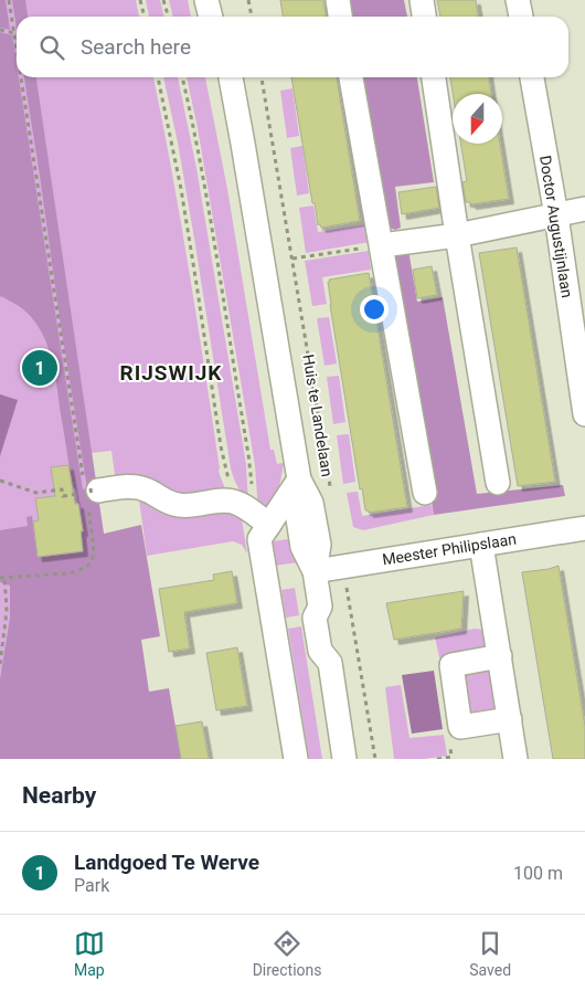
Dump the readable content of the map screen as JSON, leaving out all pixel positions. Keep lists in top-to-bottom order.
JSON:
{
  "streets": {
    "street": ["Doctor Augustijnlaan", "Huis te Landelaan", "Meester Philipslaan"]
  },
  "crossings": [
    ["Huis te Landelaan", "Meester Philipslaan"]
  ],
  "districts": ["RIJSWIJK"],
  "north": "bottom",
  "page": {
    "search": "Search here",
    "pins": "1",
    "heading": "Nearby",
    "list": [
      {
        "mark": "1",
        "name": "Landgoed Te Werve",
        "note": "Park",
        "value": "100 m"
      }
    ],
    "nav": ["Map", "Directions", "Saved"]
  }
}
